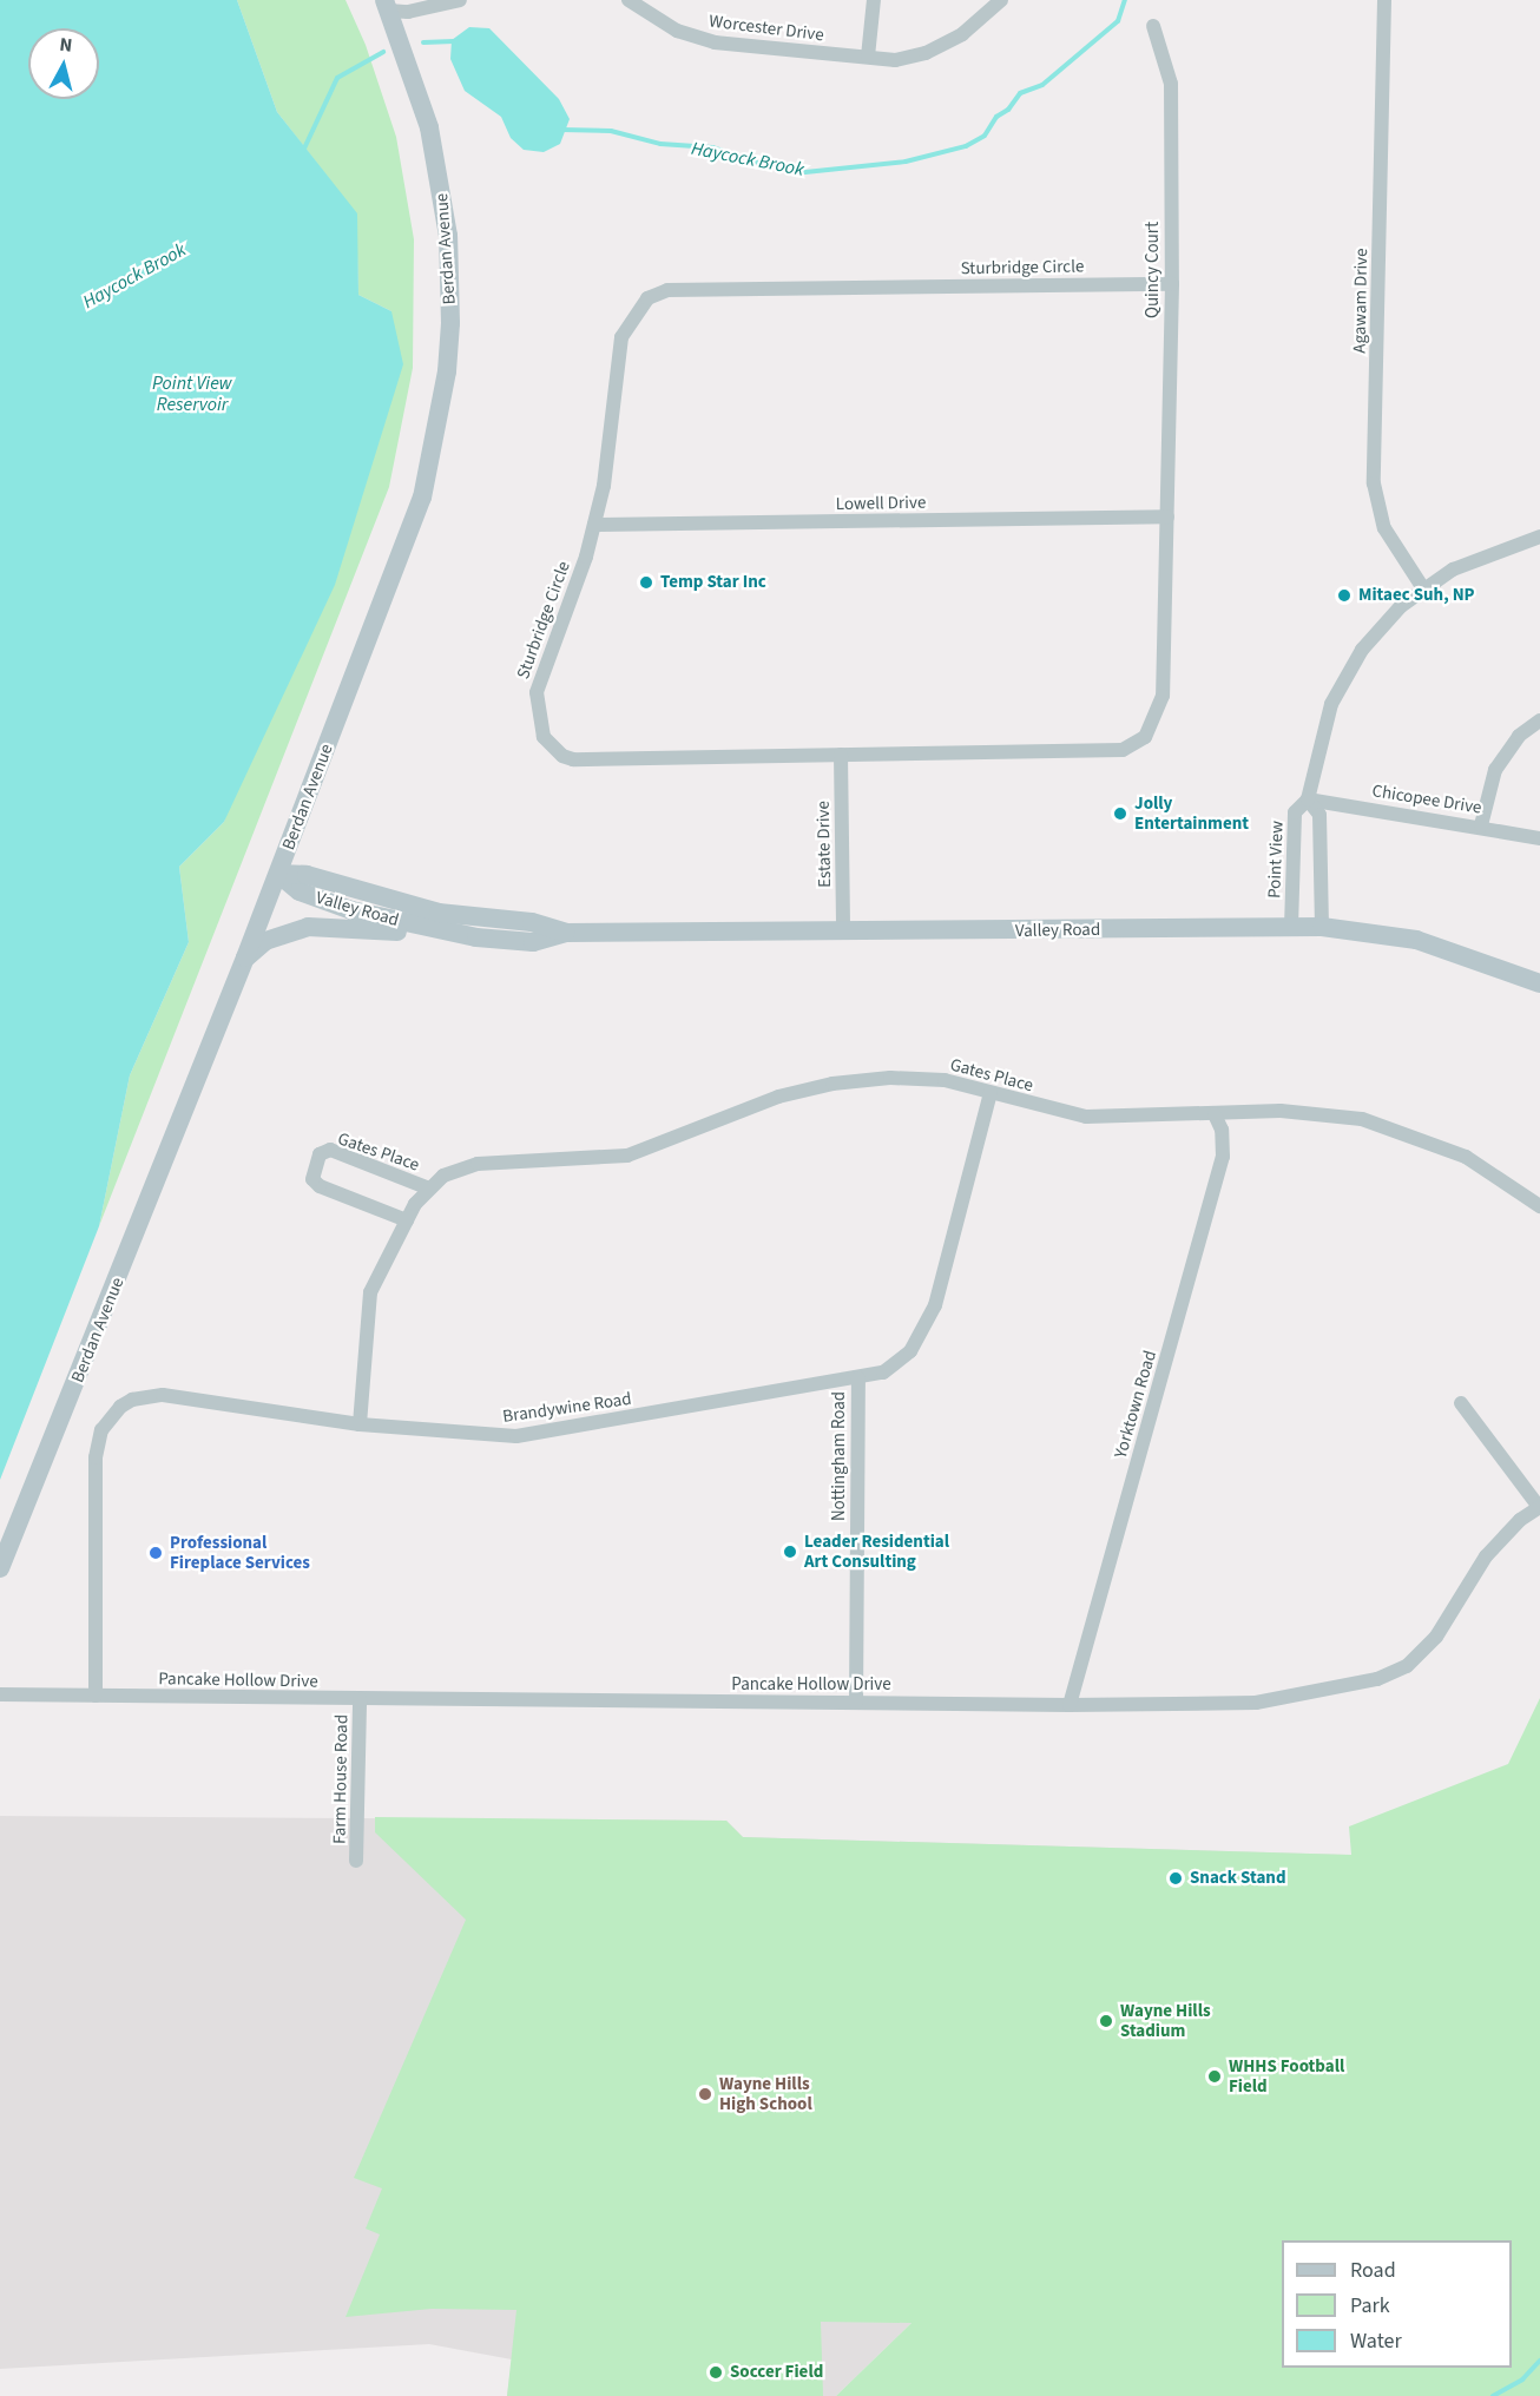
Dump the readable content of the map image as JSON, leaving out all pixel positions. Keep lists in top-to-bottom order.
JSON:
{
  "streets": {
    "main road": ["Berdan Avenue", "Valley Road"],
    "street": [
      "Worcester Drive",
      "Sturbridge Circle",
      "Quincy Court",
      "Agawam Drive",
      "Lowell Drive",
      "Chicopee Drive",
      "Estate Drive",
      "Point View",
      "Gates Place",
      "Yorktown Road",
      "Brandywine Road",
      "Nottingham Road",
      "Pancake Hollow Drive",
      "Farm House Road"
    ]
  },
  "crossings": [
    ["Berdan Avenue", "Valley Road"],
    ["Sturbridge Circle", "Quincy Court"],
    ["Sturbridge Circle", "Lowell Drive"],
    ["Sturbridge Circle", "Estate Drive"],
    ["Quincy Court", "Lowell Drive"],
    ["Agawam Drive", "Point View"],
    ["Chicopee Drive", "Point View"],
    ["Estate Drive", "Valley Road"],
    ["Point View", "Valley Road"],
    ["Gates Place", "Yorktown Road"],
    ["Gates Place", "Brandywine Road"],
    ["Yorktown Road", "Pancake Hollow Drive"],
    ["Brandywine Road", "Nottingham Road"],
    ["Brandywine Road", "Pancake Hollow Drive"],
    ["Nottingham Road", "Pancake Hollow Drive"],
    ["Pancake Hollow Drive", "Farm House Road"]
  ],
  "water": ["Haycock Brook", "Point View Reservoir"],
  "places": [
    "Temp Star Inc",
    "Mitaec Suh, NP",
    "Jolly Entertainment",
    "Leader Residential Art Consulting",
    "Professional Fireplace Services",
    "Snack Stand",
    "Wayne Hills Stadium",
    "WHHS Football Field",
    "Wayne Hills High School",
    "Soccer Field"
  ],
  "legend": ["Road", "Park", "Water"],
  "north": "top"
}
